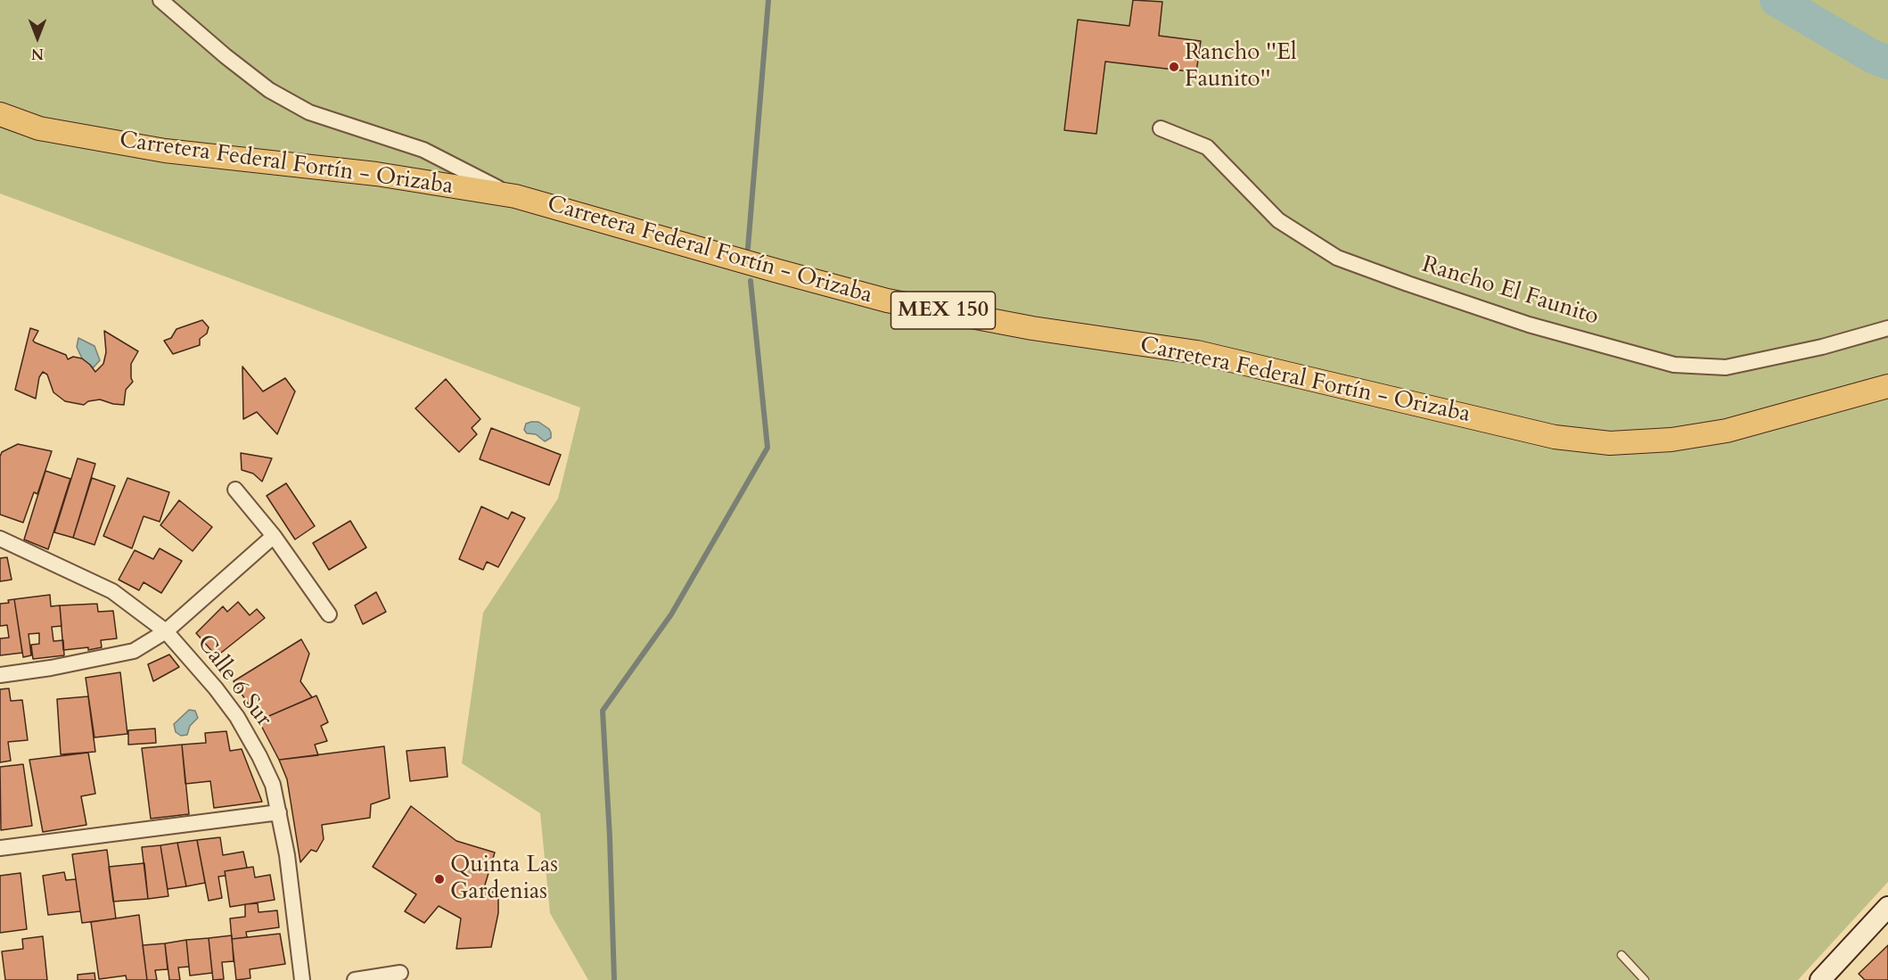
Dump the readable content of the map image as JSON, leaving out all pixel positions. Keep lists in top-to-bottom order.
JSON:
{
  "streets": {
    "main road": ["Carretera Federal Fortín - Orizaba", "MEX 150"],
    "street": ["Rancho El Faunito", "Calle 6 Sur"]
  },
  "places": ["Rancho ''El Faunito''", "Quinta Las Gardenias"],
  "north": "bottom"
}
